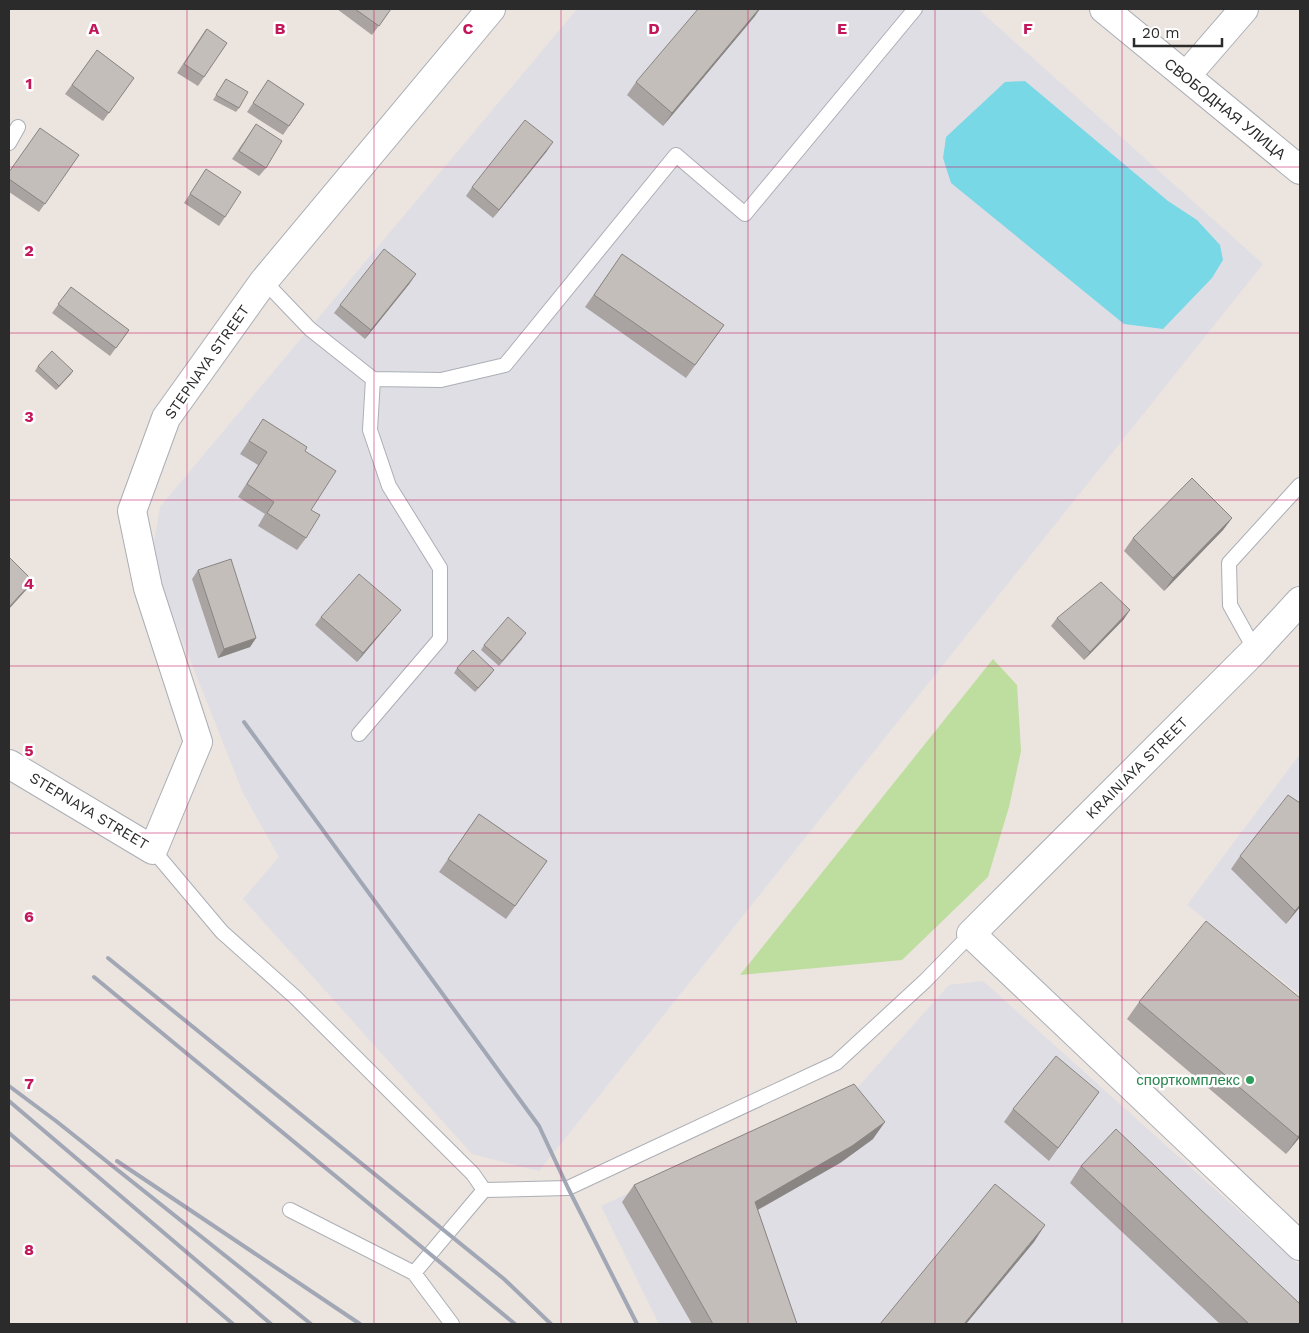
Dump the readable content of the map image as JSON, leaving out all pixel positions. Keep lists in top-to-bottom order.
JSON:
{
  "streets": {
    "street": ["СВОБОДНАЯ УЛИЦА", "STEPNAYA STREET", "KRAINIAYA STREET"]
  },
  "places": ["спорткомплекс"],
  "scale_bar": "20 m",
  "grid": {
    "columns": [
      "A",
      "B",
      "C",
      "D",
      "E",
      "F"
    ],
    "rows": [
      "1",
      "2",
      "3",
      "4",
      "5",
      "6",
      "7",
      "8"
    ]
  }
}
